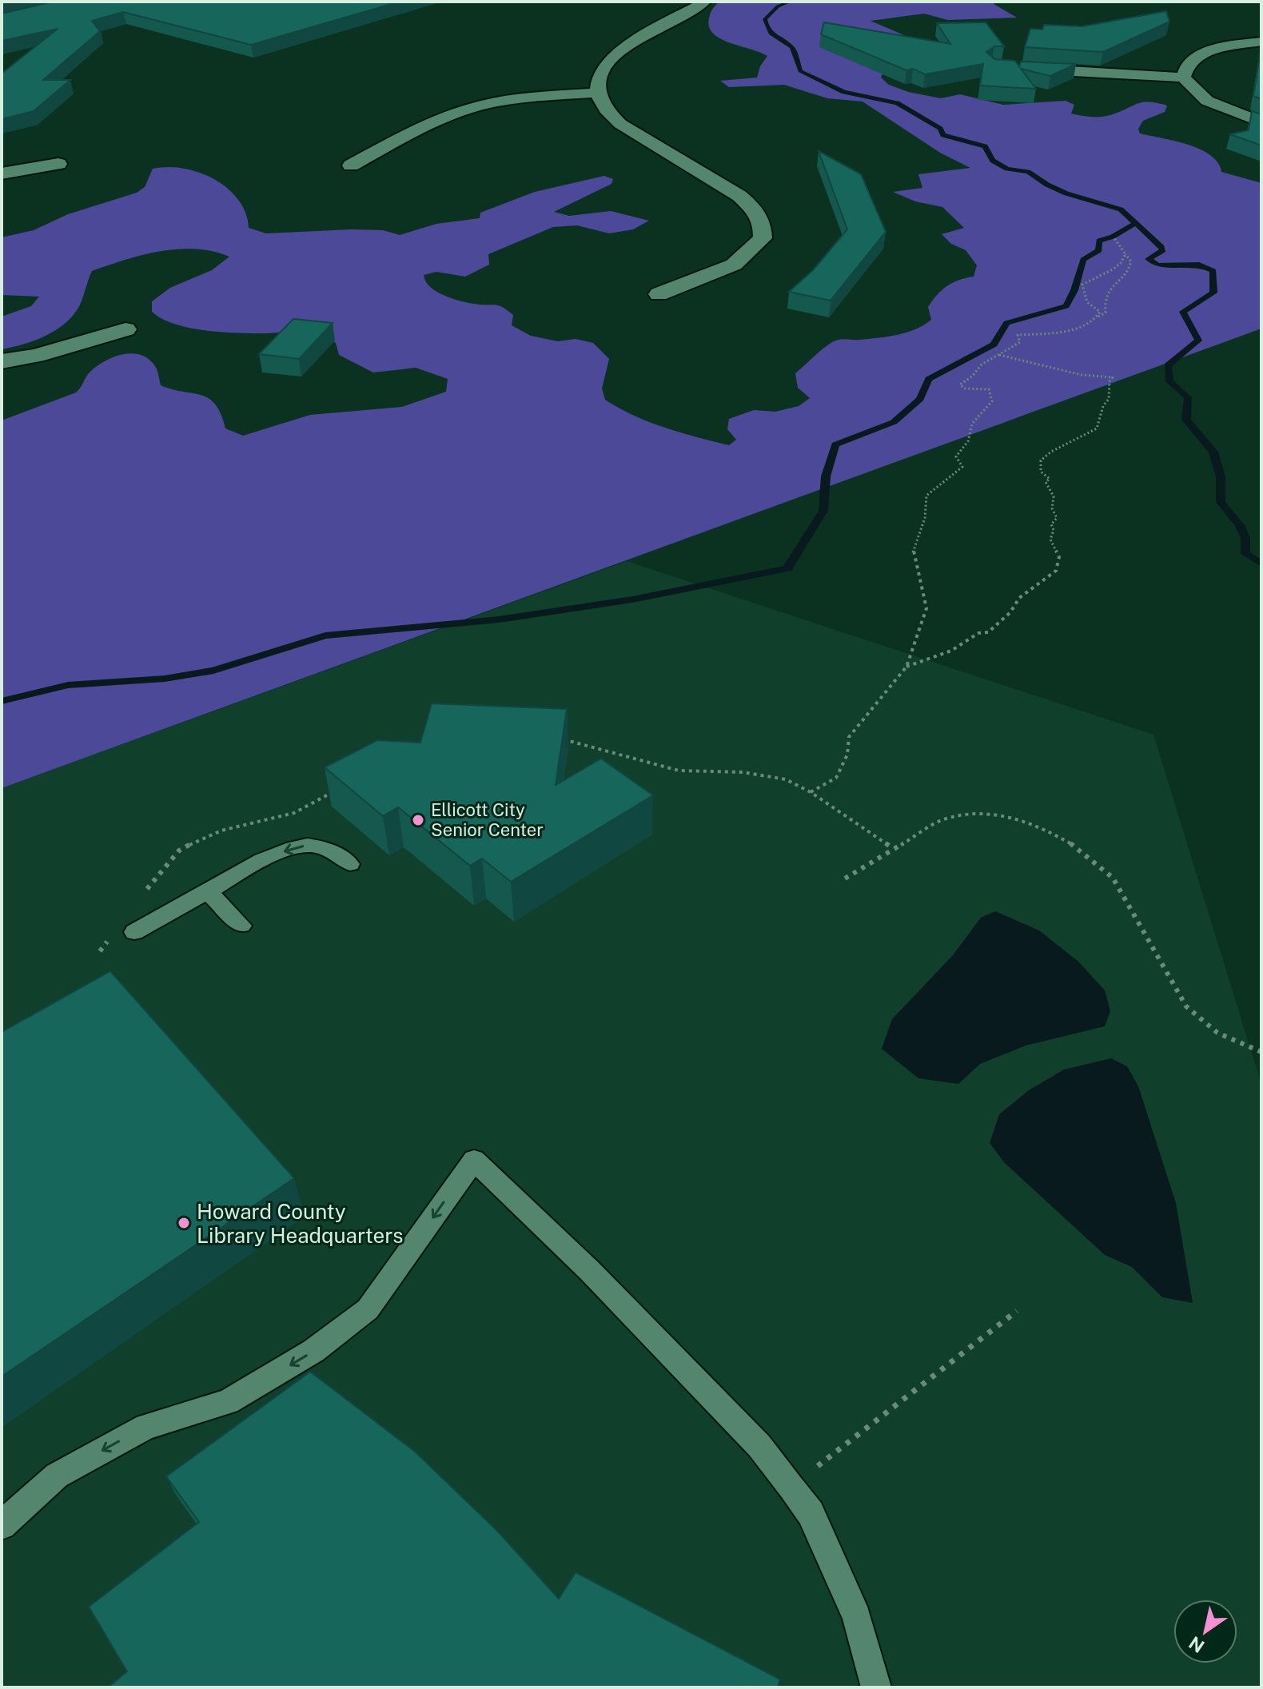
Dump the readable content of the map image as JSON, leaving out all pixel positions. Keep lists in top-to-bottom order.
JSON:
{
  "places": ["Ellicott City Senior Center", "Howard County Library Headquarters"],
  "north": "bottom left"
}
